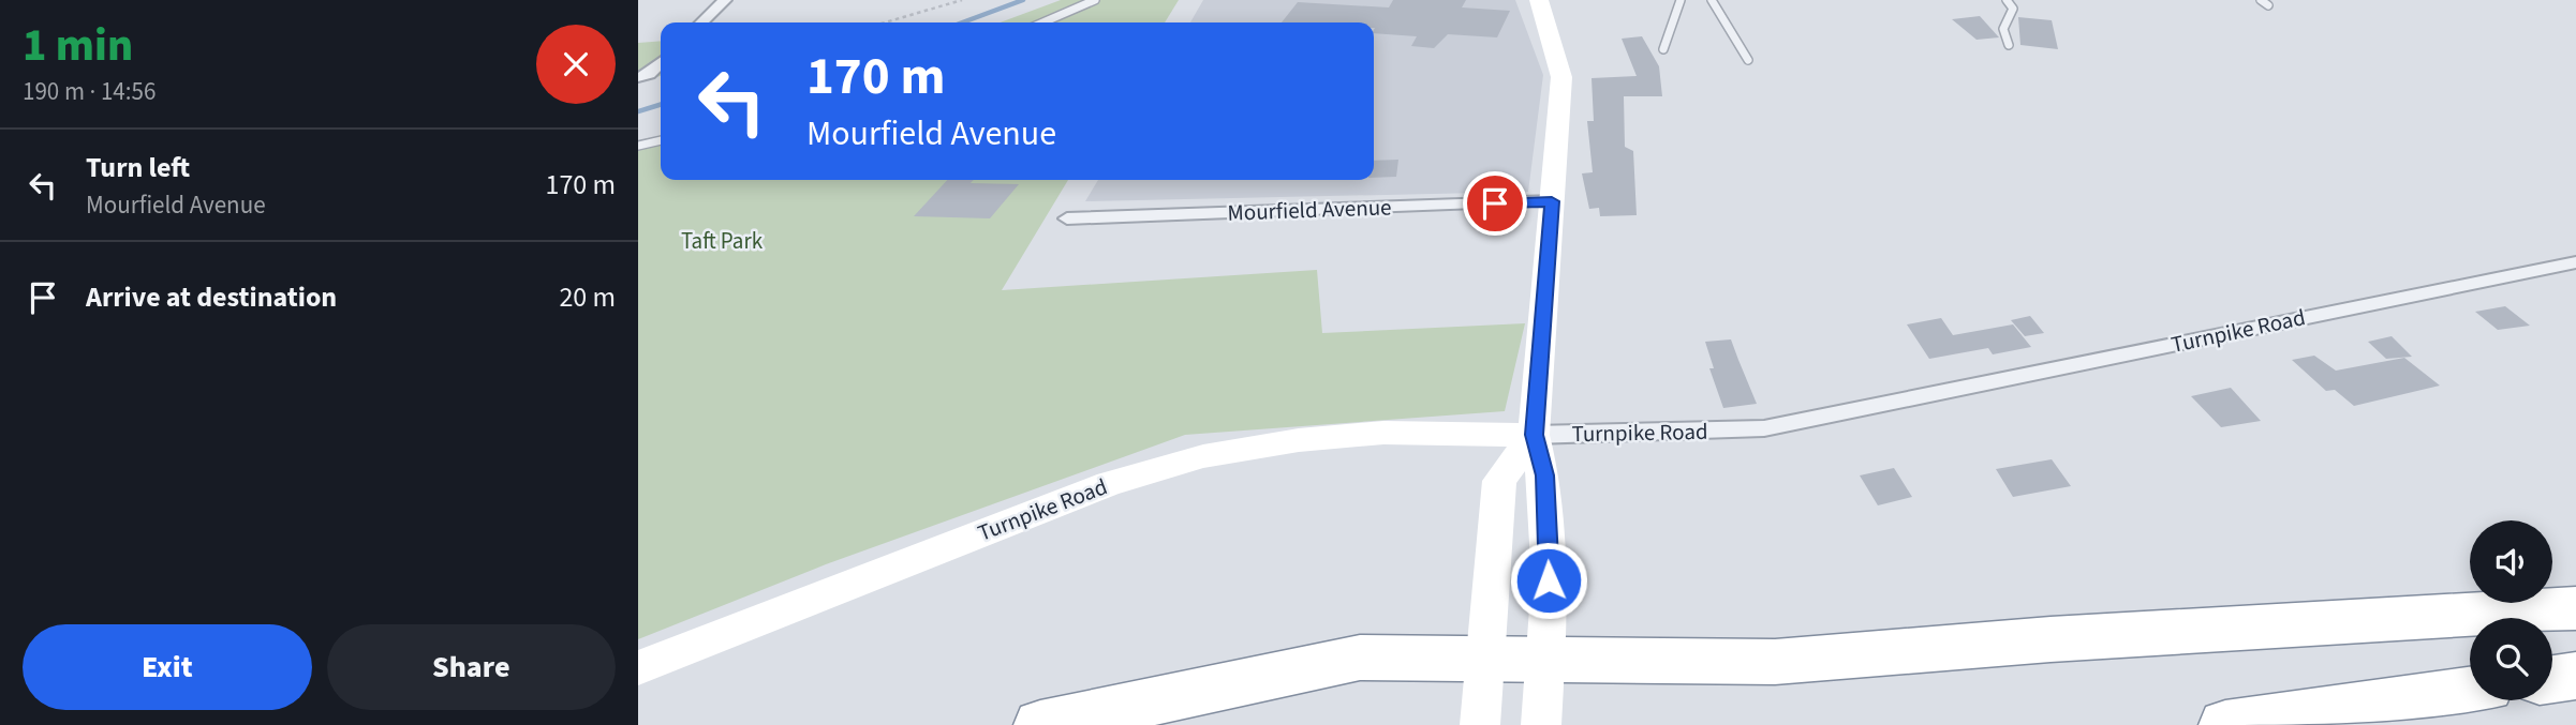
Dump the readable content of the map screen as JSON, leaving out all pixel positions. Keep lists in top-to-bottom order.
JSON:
{
  "streets": {
    "street": ["Mourfield Avenue", "Turnpike Road"]
  },
  "parks": ["Taft Park"],
  "page": {
    "heading": ["1 min", "190 m · 14:56"],
    "turn": ["170 m", "Mourfield Avenue"],
    "list": [
      {
        "name": "Turn left",
        "note": "Mourfield Avenue",
        "value": "170 m"
      },
      {
        "name": "Arrive at destination",
        "value": "20 m"
      }
    ],
    "buttons": ["Exit", "Share"]
  }
}
